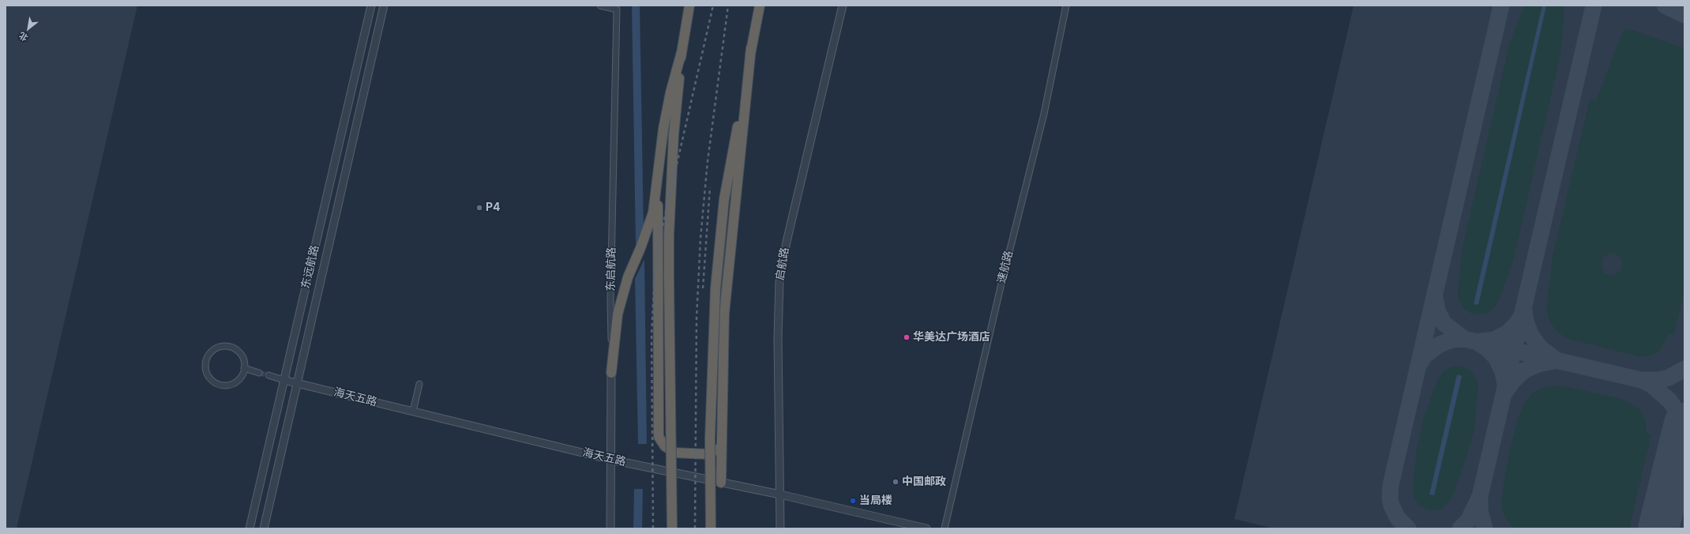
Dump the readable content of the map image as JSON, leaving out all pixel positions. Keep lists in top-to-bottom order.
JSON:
{
  "streets": {
    "street": [
      "启航路",
      "东远航路",
      "速航路",
      "东启航路",
      "海天五路"
    ]
  },
  "crossings": [
    ["启航路", "海天五路"],
    ["东远航路", "海天五路"],
    ["东启航路", "海天五路"]
  ],
  "places": [
    "P4",
    "华美达广场酒店",
    "中国邮政",
    "当局楼"
  ],
  "north": "bottom left"
}
